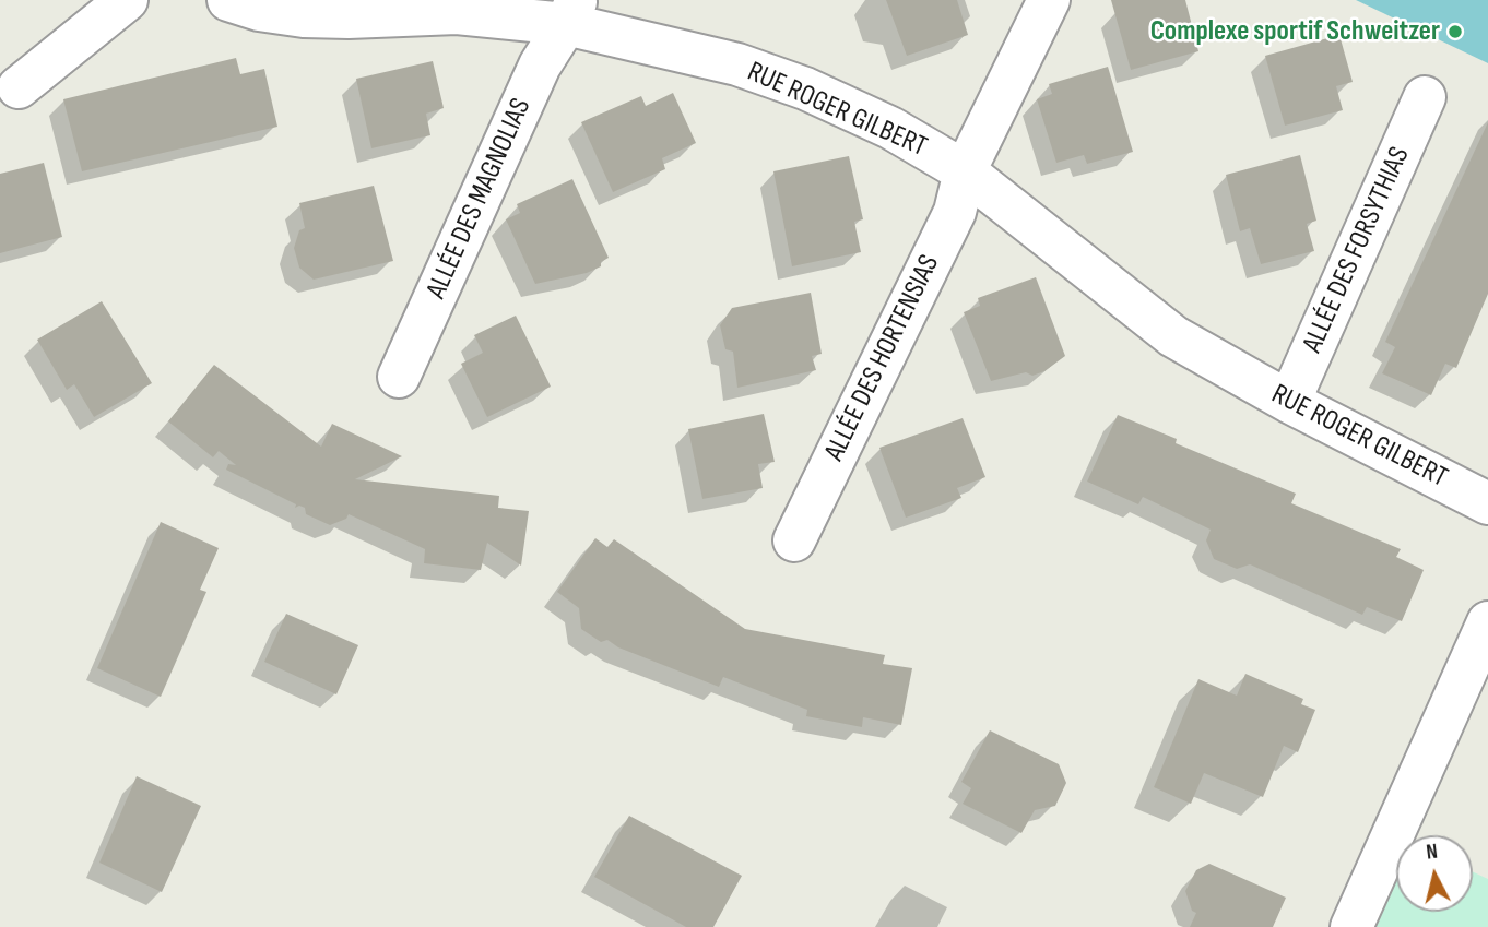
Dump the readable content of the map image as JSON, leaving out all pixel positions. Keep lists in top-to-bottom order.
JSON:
{
  "streets": {
    "street": [
      "RUE ROGER GILBERT",
      "ALLÉE DES MAGNOLIAS",
      "ALLÉE DES FORSYTHIAS",
      "ALLÉE DES HORTENSIAS"
    ]
  },
  "crossings": [
    ["RUE ROGER GILBERT", "ALLÉE DES MAGNOLIAS"],
    ["RUE ROGER GILBERT", "ALLÉE DES FORSYTHIAS"],
    ["RUE ROGER GILBERT", "ALLÉE DES HORTENSIAS"]
  ],
  "places": ["Complexe sportif Schweitzer"],
  "north": "top"
}
